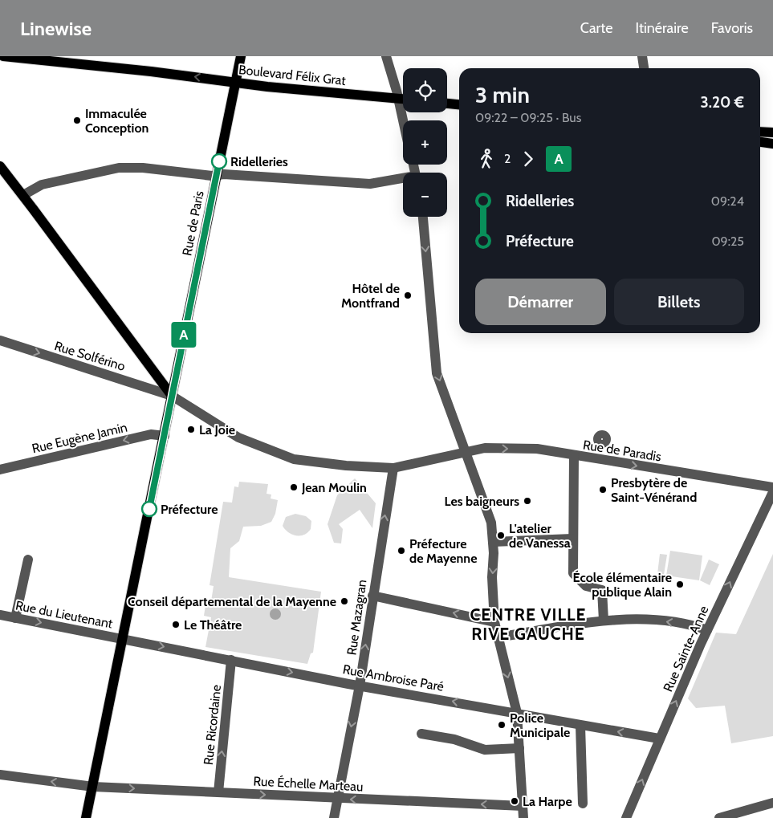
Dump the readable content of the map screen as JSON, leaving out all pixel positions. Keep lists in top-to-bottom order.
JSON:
{
  "streets": {
    "main road": ["Boulevard Félix Grat", "Rue de Paris"],
    "street": [
      "Rue Solférino",
      "Rue Eugène Jamin",
      "Rue de Paradis",
      "Rue du Lieutenant",
      "Rue Mazagran",
      "Rue Sainte-Anne",
      "Rue Ambroise Paré",
      "Rue Ricordaine",
      "Rue Échelle Marteau"
    ]
  },
  "crossings": [
    ["Boulevard Félix Grat", "Rue de Paris"],
    ["Rue de Paris", "Rue Solférino"],
    ["Rue de Paris", "Rue Eugène Jamin"],
    ["Rue de Paris", "Rue du Lieutenant"],
    ["Rue de Paris", "Rue Ambroise Paré"],
    ["Rue de Paris", "Rue Échelle Marteau"],
    ["Rue Solférino", "Rue de Paradis"],
    ["Rue Solférino", "Rue Mazagran"],
    ["Rue de Paradis", "Rue Mazagran"],
    ["Rue du Lieutenant", "Rue Ambroise Paré"],
    ["Rue Mazagran", "Rue Ambroise Paré"],
    ["Rue Mazagran", "Rue Échelle Marteau"],
    ["Rue Sainte-Anne", "Rue Ambroise Paré"],
    ["Rue Ambroise Paré", "Rue Ricordaine"],
    ["Rue Ricordaine", "Rue Échelle Marteau"]
  ],
  "one_way": [
    "Boulevard Félix Grat",
    "Rue Solférino",
    "Rue Eugène Jamin",
    "Rue de Paradis",
    "Rue du Lieutenant",
    "Rue Sainte-Anne",
    "Rue Ricordaine"
  ],
  "districts": ["CENTRE VILLE RIVE GAUCHE"],
  "places": [
    "Immaculée Conception",
    "Ridelleries",
    "Hôtel de Montfrand",
    "La Joie",
    "Jean Moulin",
    "Presbytère de Saint-Vénérand",
    "Les baigneurs",
    "Préfecture",
    "L'atelier de Vanessa",
    "Préfecture de Mayenne",
    "École élémentaire publique Alain",
    "Conseil départemental de la Mayenne",
    "Le Théâtre",
    "Police Municipale",
    "La Harpe"
  ],
  "lines": ["bus line A"],
  "page": {
    "header": "Linewise",
    "nav": ["Carte", "Itinéraire", "Favoris"],
    "on_map": "A",
    "map_buttons": ["+", "−"],
    "heading": ["3 min", "09:22 – 09:25 · Bus", "3.20 €"],
    "legs": ["2", "A"],
    "list": [
      {
        "name": "Ridelleries",
        "value": "09:24"
      },
      {
        "name": "Préfecture",
        "value": "09:25"
      }
    ],
    "buttons": ["Démarrer", "Billets"]
  }
}
